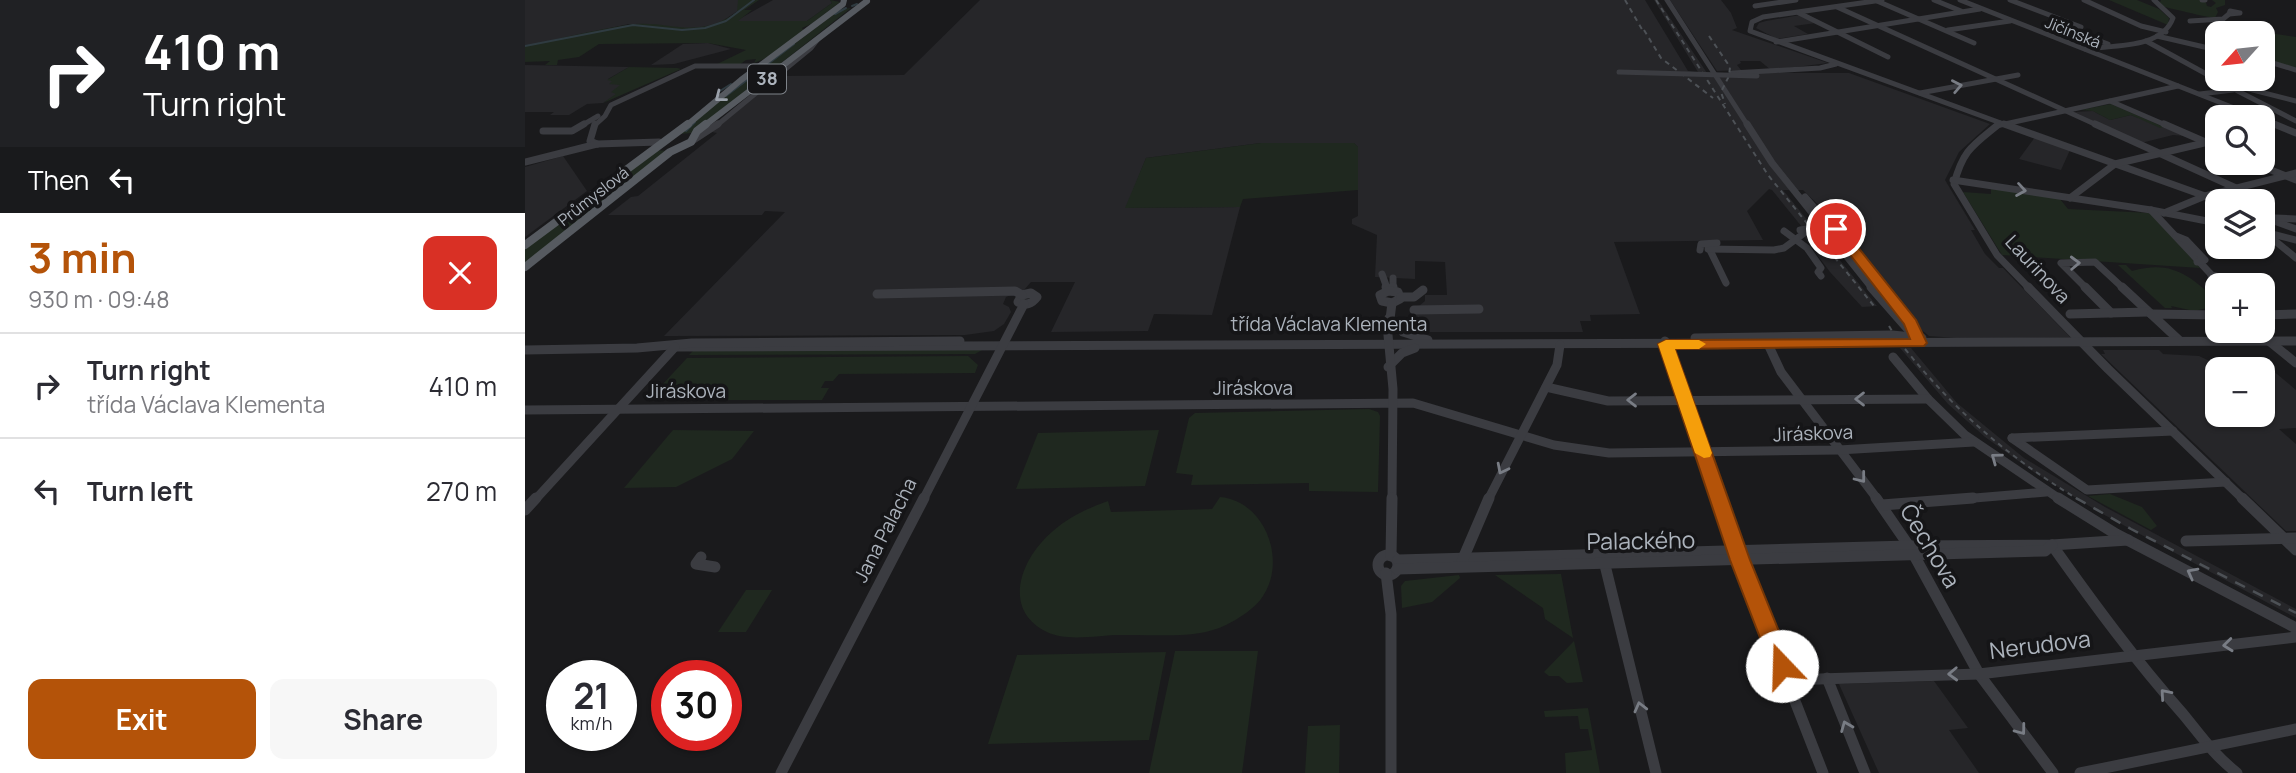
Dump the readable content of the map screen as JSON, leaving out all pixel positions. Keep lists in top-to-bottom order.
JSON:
{
  "streets": {
    "main road": ["38", "Průmyslová"],
    "street": [
      "Jičínská",
      "Laurinova",
      "třída Václava Klementa",
      "Jiráskova",
      "Jana Palacha",
      "Palackého",
      "Čechova",
      "Nerudova"
    ]
  },
  "crossings": [
    ["Laurinova", "třída Václava Klementa"],
    ["třída Václava Klementa", "Jana Palacha"],
    ["třída Václava Klementa", "Čechova"],
    ["Jiráskova", "Jana Palacha"],
    ["Jiráskova", "Čechova"],
    ["Palackého", "Čechova"],
    ["Čechova", "Nerudova"]
  ],
  "one_way": ["Čechova", "Nerudova"],
  "north": "bottom left",
  "page": {
    "turn": ["410 m", "Turn right"],
    "map_buttons": ["+", "−"],
    "then": "Then",
    "heading": ["3 min", "930 m · 09:48"],
    "list": [
      {
        "name": "Turn right",
        "note": "třída Václava Klementa",
        "value": "410 m"
      },
      {
        "name": "Turn left",
        "value": "270 m"
      }
    ],
    "speed": "21 km/h",
    "limit": "30",
    "buttons": ["Exit", "Share"]
  }
}
